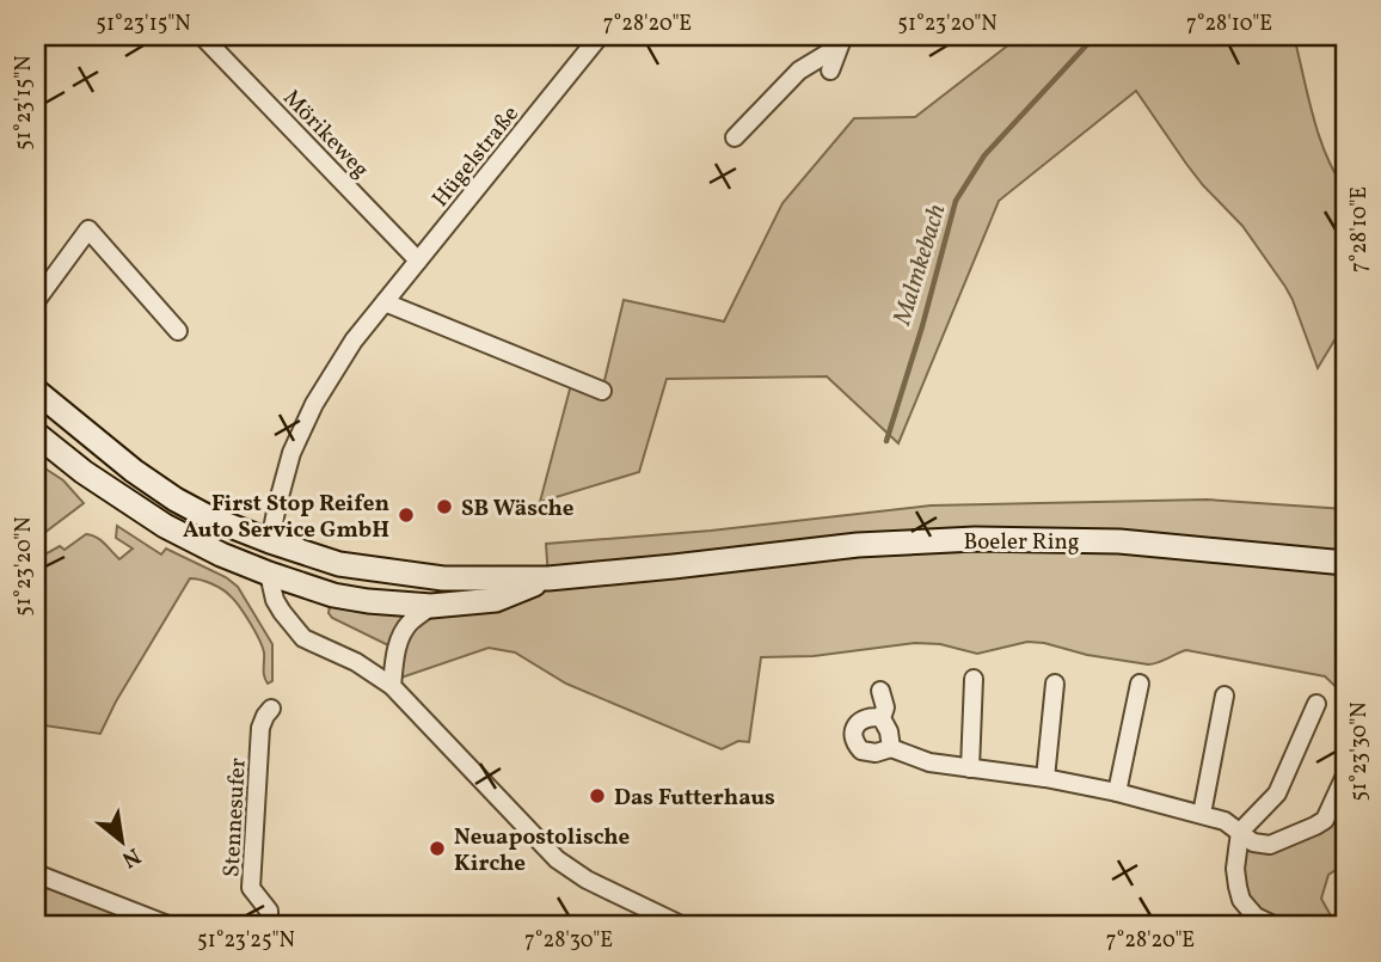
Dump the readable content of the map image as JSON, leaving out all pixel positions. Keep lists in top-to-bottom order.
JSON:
{
  "streets": {
    "main road": ["Boeler Ring"],
    "street": ["Mörikeweg", "Hügelstraße", "Stennesufer"]
  },
  "crossings": [
    ["Mörikeweg", "Hügelstraße"],
    ["Hügelstraße", "Boeler Ring"]
  ],
  "water": ["Malmkebach"],
  "places": [
    "SB Wäsche",
    "First Stop Reifen Auto Service GmbH",
    "Das Futterhaus",
    "Neuapostolische Kirche"
  ],
  "north": "bottom right",
  "coordinates": [
    "51°23'15\"N",
    "7°28'20\"E",
    "51°23'20\"N",
    "7°28'10\"E",
    "51°23'30\"N",
    "51°23'25\"N",
    "7°28'30\"E"
  ]
}
